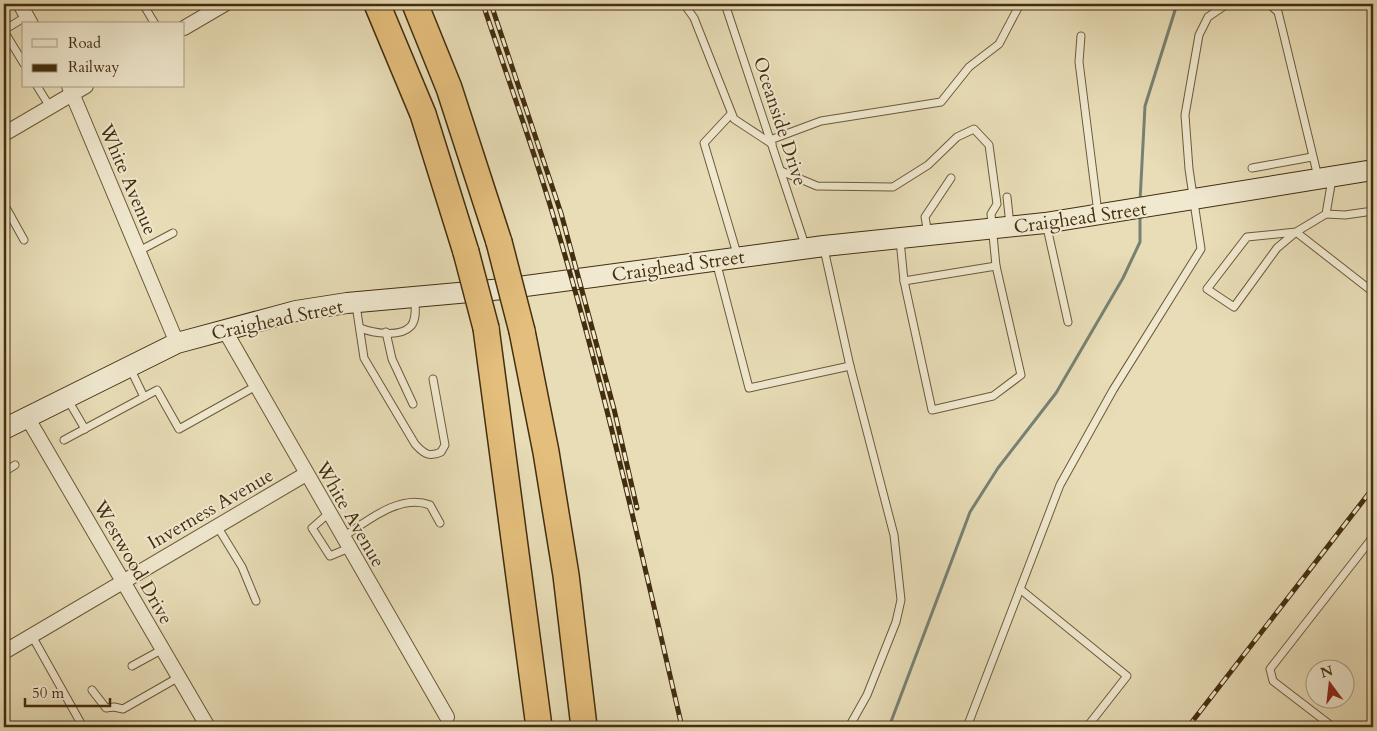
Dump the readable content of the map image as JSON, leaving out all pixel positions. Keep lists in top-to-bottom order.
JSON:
{
  "streets": {
    "street": [
      "White Avenue",
      "Craighead Street",
      "Inverness Avenue",
      "Westwood Drive"
    ],
    "lane": ["Oceanside Drive"]
  },
  "crossings": [
    ["Oceanside Drive", "Craighead Street"],
    ["White Avenue", "Craighead Street"],
    ["White Avenue", "Inverness Avenue"],
    ["Craighead Street", "Westwood Drive"],
    ["Inverness Avenue", "Westwood Drive"]
  ],
  "legend": ["Road", "Railway"],
  "scale_bar": "50 m",
  "north": "top"
}
